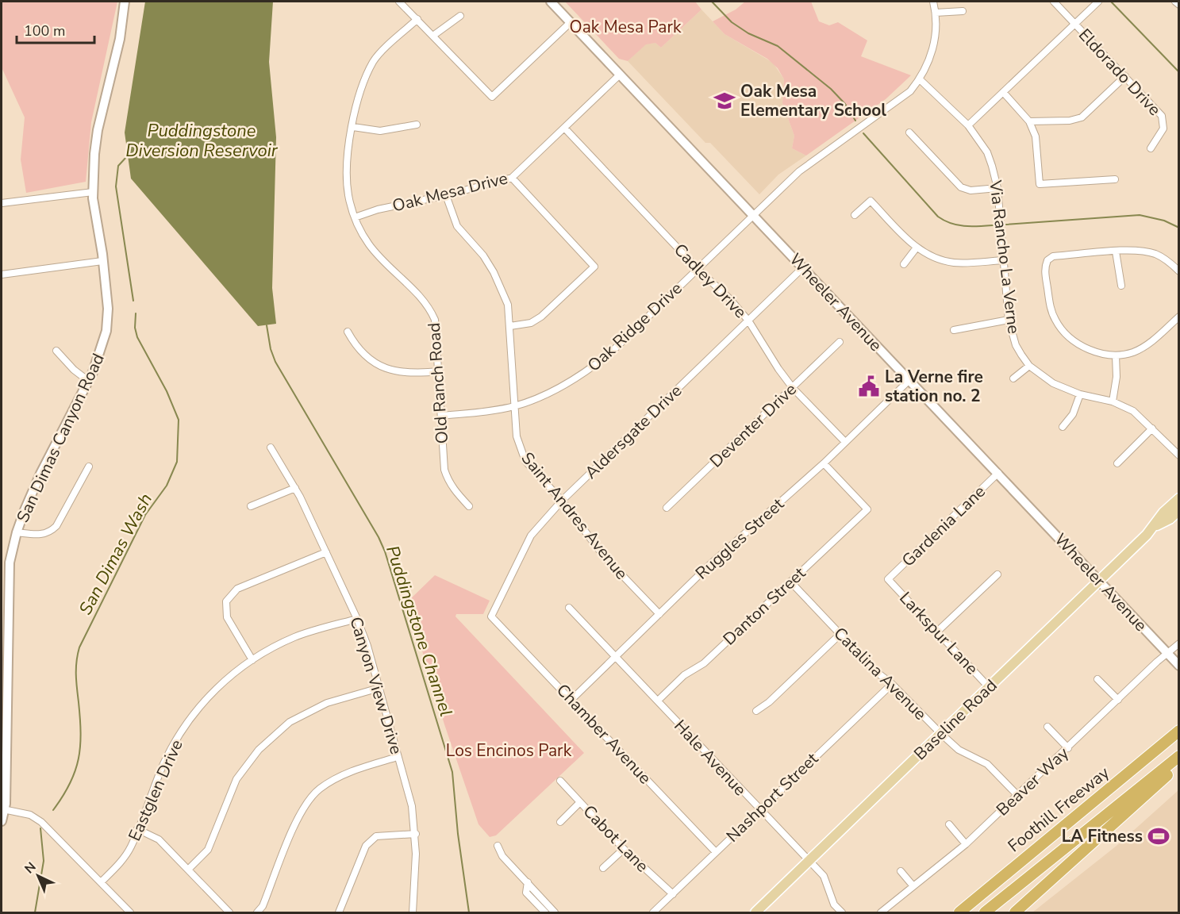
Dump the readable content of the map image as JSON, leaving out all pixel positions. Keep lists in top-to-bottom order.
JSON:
{
  "streets": {
    "highway": ["Foothill Freeway"],
    "main road": ["Wheeler Avenue", "San Dimas Canyon Road", "Baseline Road"],
    "street": [
      "Eldorado Drive",
      "Oak Mesa Drive",
      "Via Rancho La Verne",
      "Cadley Drive",
      "Oak Ridge Drive",
      "Old Ranch Road",
      "Deventer Drive",
      "Aldersgate Drive",
      "Saint Andres Avenue",
      "Gardenia Lane",
      "Ruggles Street",
      "Danton Street",
      "Larkspur Lane",
      "Catalina Avenue",
      "Canyon View Drive",
      "Chamber Avenue",
      "Hale Avenue",
      "Beaver Way",
      "Eastglen Drive",
      "Nashport Street",
      "Cabot Lane"
    ]
  },
  "crossings": [
    ["Oak Mesa Drive", "Cadley Drive"],
    ["Oak Mesa Drive", "Wheeler Avenue"],
    ["Oak Mesa Drive", "Old Ranch Road"],
    ["Oak Mesa Drive", "Saint Andres Avenue"],
    ["Via Rancho La Verne", "Oak Ridge Drive"],
    ["Cadley Drive", "Oak Ridge Drive"],
    ["Cadley Drive", "Deventer Drive"],
    ["Cadley Drive", "Aldersgate Drive"],
    ["Cadley Drive", "Ruggles Street"],
    ["Wheeler Avenue", "Oak Ridge Drive"],
    ["Wheeler Avenue", "Aldersgate Drive"],
    ["Wheeler Avenue", "Gardenia Lane"],
    ["Wheeler Avenue", "Ruggles Street"],
    ["Wheeler Avenue", "Baseline Road"],
    ["Wheeler Avenue", "Beaver Way"],
    ["Oak Ridge Drive", "Old Ranch Road"],
    ["Oak Ridge Drive", "Saint Andres Avenue"],
    ["Aldersgate Drive", "Saint Andres Avenue"],
    ["Aldersgate Drive", "Chamber Avenue"],
    ["Saint Andres Avenue", "Ruggles Street"],
    ["Gardenia Lane", "Larkspur Lane"],
    ["Ruggles Street", "Danton Street"],
    ["Ruggles Street", "Chamber Avenue"],
    ["Ruggles Street", "Hale Avenue"],
    ["Danton Street", "Catalina Avenue"],
    ["Danton Street", "Hale Avenue"],
    ["Larkspur Lane", "Baseline Road"],
    ["Catalina Avenue", "Baseline Road"],
    ["Catalina Avenue", "Beaver Way"],
    ["Catalina Avenue", "Nashport Street"],
    ["Canyon View Drive", "Eastglen Drive"],
    ["Baseline Road", "Hale Avenue"],
    ["Chamber Avenue", "Nashport Street"],
    ["Hale Avenue", "Nashport Street"],
    ["Nashport Street", "Cabot Lane"]
  ],
  "water": ["Puddingstone Diversion Reservoir", "San Dimas Wash", "Puddingstone Channel"],
  "parks": ["Oak Mesa Park", "Los Encinos Park"],
  "places": {
    "school or university": ["Oak Mesa Elementary School"],
    "public building": ["La Verne fire station no. 2"],
    "sports": ["LA Fitness"]
  },
  "scale_bar": "100 m",
  "north": "top left"
}
